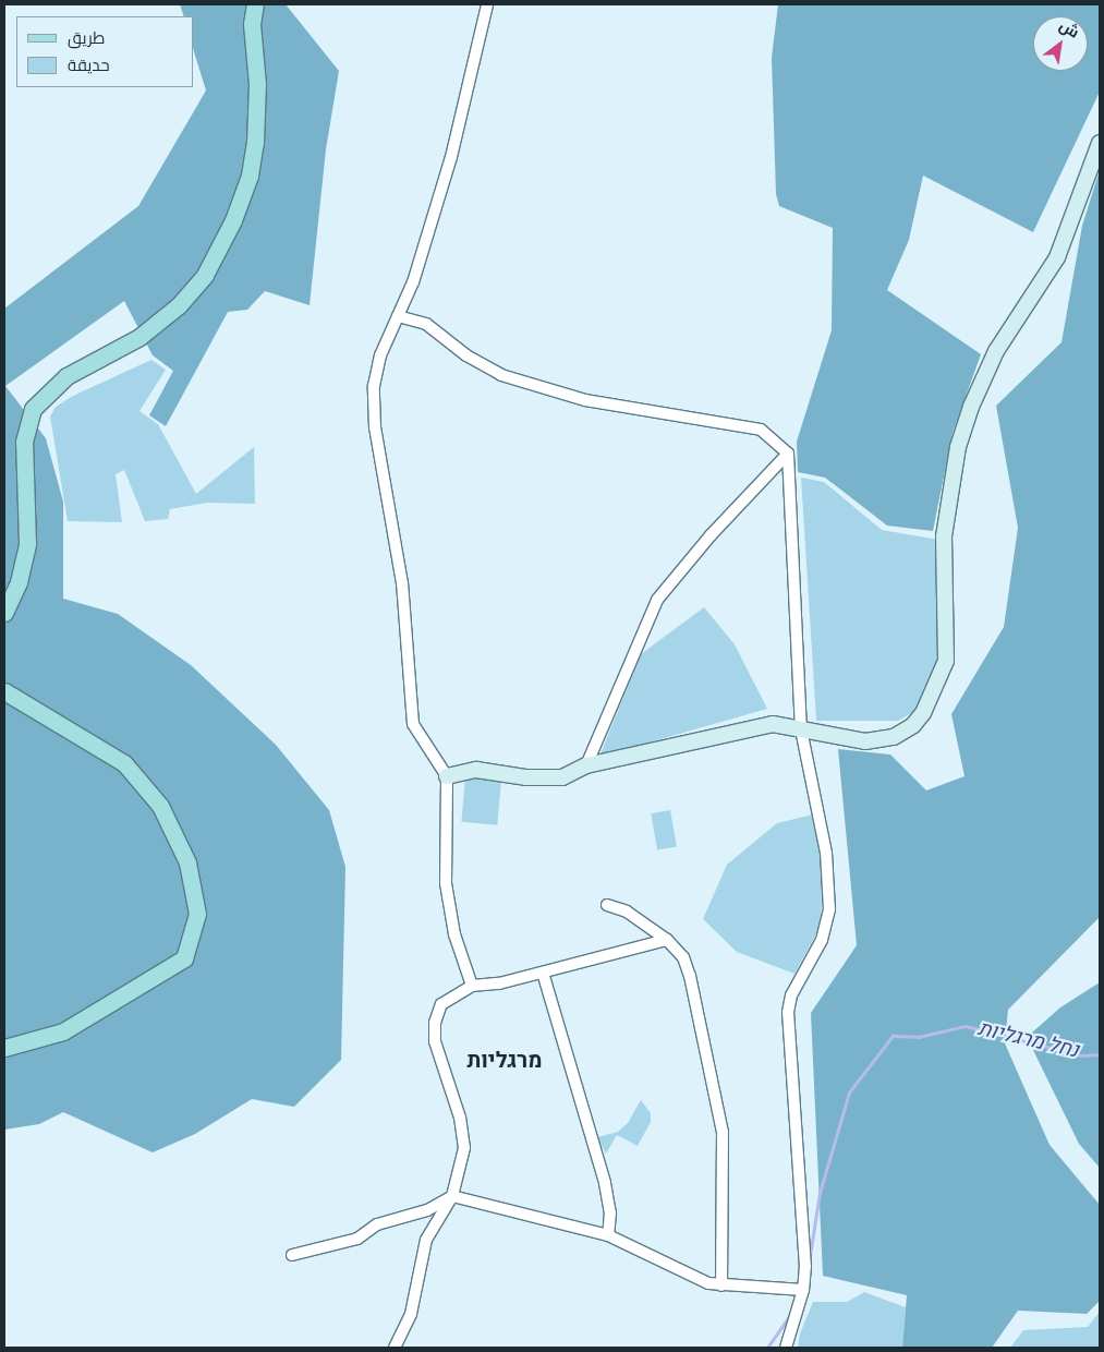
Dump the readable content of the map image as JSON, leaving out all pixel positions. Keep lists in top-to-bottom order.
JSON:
{
  "districts": ["מרגליות"],
  "water": ["נחל מרגליות"],
  "legend": ["طريق", "حديقة"],
  "north": "top right"
}
